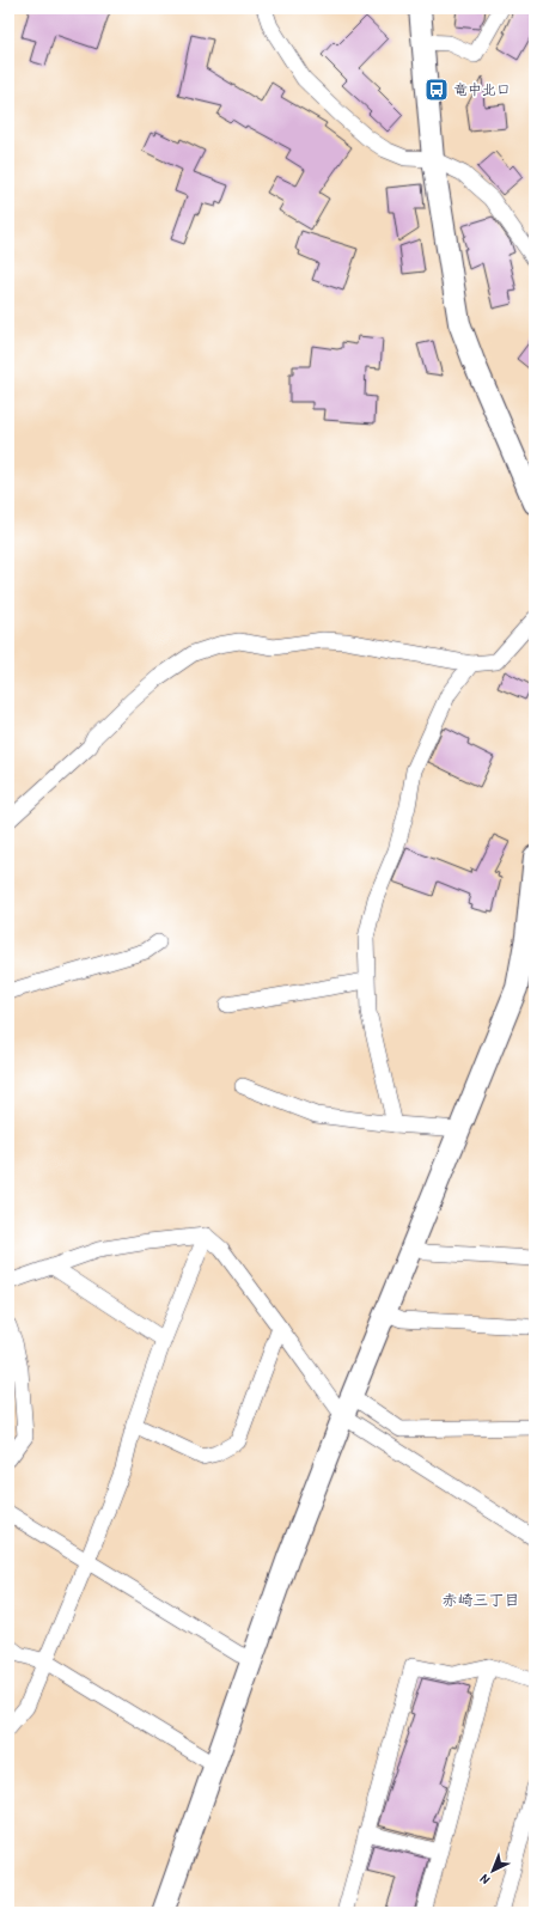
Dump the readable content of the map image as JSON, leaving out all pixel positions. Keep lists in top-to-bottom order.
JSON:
{
  "districts": ["赤崎三丁目"],
  "places": {
    "bus stop": ["竜中北口"]
  },
  "north": "bottom left"
}
